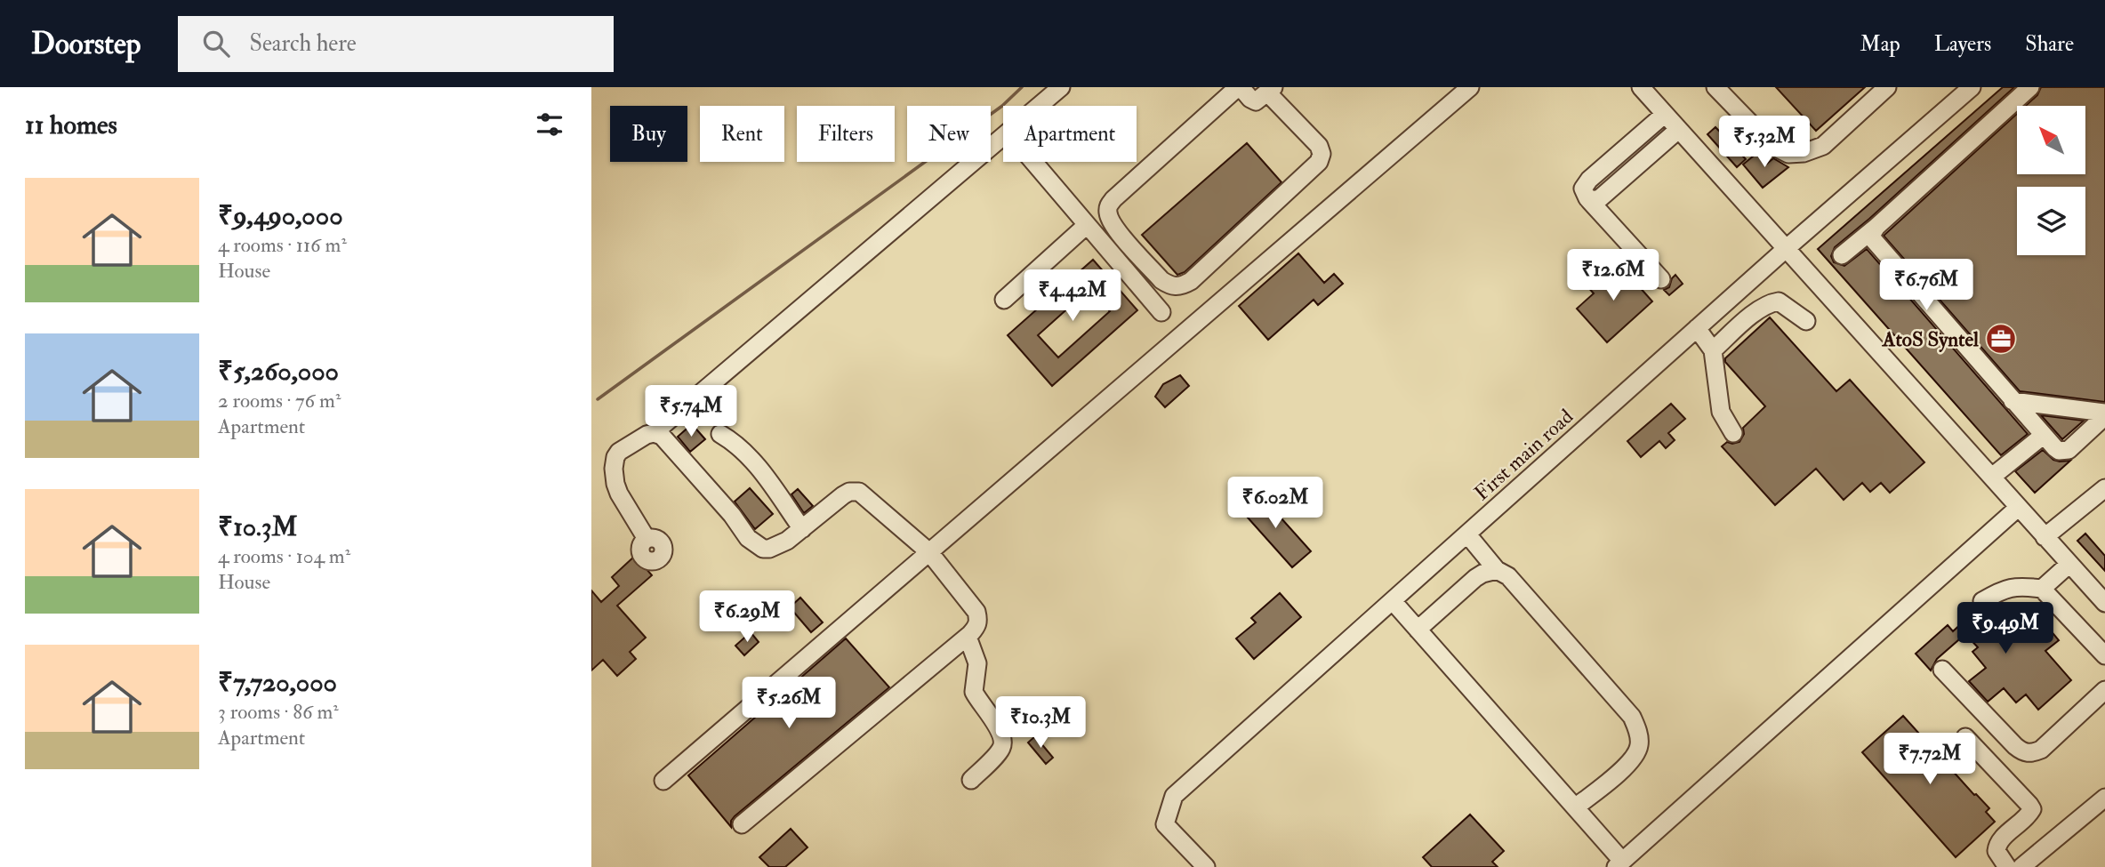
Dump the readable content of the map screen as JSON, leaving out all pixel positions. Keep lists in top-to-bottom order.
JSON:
{
  "streets": {
    "street": ["First main road"]
  },
  "places": {
    "office": ["AtoS Syntel"]
  },
  "north": "top left",
  "page": {
    "header": "Doorstep",
    "search": "Search here",
    "nav": ["Map", "Layers", "Share"],
    "heading": "11 homes",
    "chip": [
      "Buy",
      "Rent",
      "Filters",
      "New",
      "Apartment"
    ],
    "price": [
      "₹5.32M",
      "₹12.6M",
      "₹6.76M",
      "₹4.42M",
      "₹5.74M",
      "₹6.02M",
      "₹6.29M",
      "₹9.49M",
      "₹5.26M",
      "₹10.3M",
      "₹7.72M"
    ],
    "list": [
      {
        "name": "₹9,490,000",
        "note": "4 rooms · 116 m² · House"
      },
      {
        "name": "₹5,260,000",
        "note": "2 rooms · 76 m² · Apartment"
      },
      {
        "name": "₹10.3M",
        "note": "4 rooms · 104 m² · House"
      },
      {
        "name": "₹7,720,000",
        "note": "3 rooms · 86 m² · Apartment"
      }
    ]
  }
}
